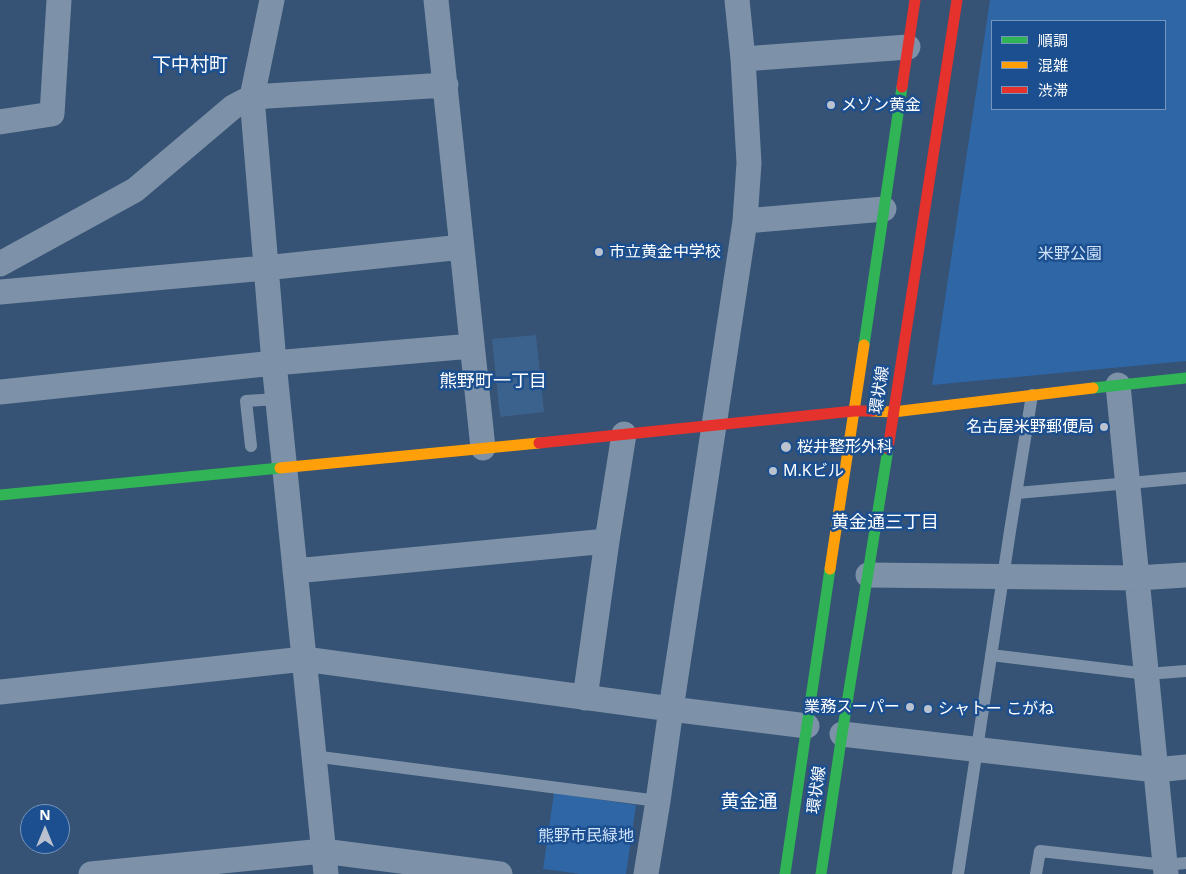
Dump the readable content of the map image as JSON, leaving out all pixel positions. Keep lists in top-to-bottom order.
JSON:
{
  "streets": {
    "main road": ["環状線"]
  },
  "districts": [
    "下中村町",
    "熊野町一丁目",
    "黄金通三丁目",
    "黄金通"
  ],
  "parks": ["米野公園", "熊野市民緑地"],
  "places": [
    "メゾン黄金",
    "市立黄金中学校",
    "名古屋米野郵便局",
    "桜井整形外科",
    "M.Kビル",
    "業務スーパー",
    "シャトー こがね"
  ],
  "legend": ["順調", "混雑", "渋滞"],
  "north": "top"
}
